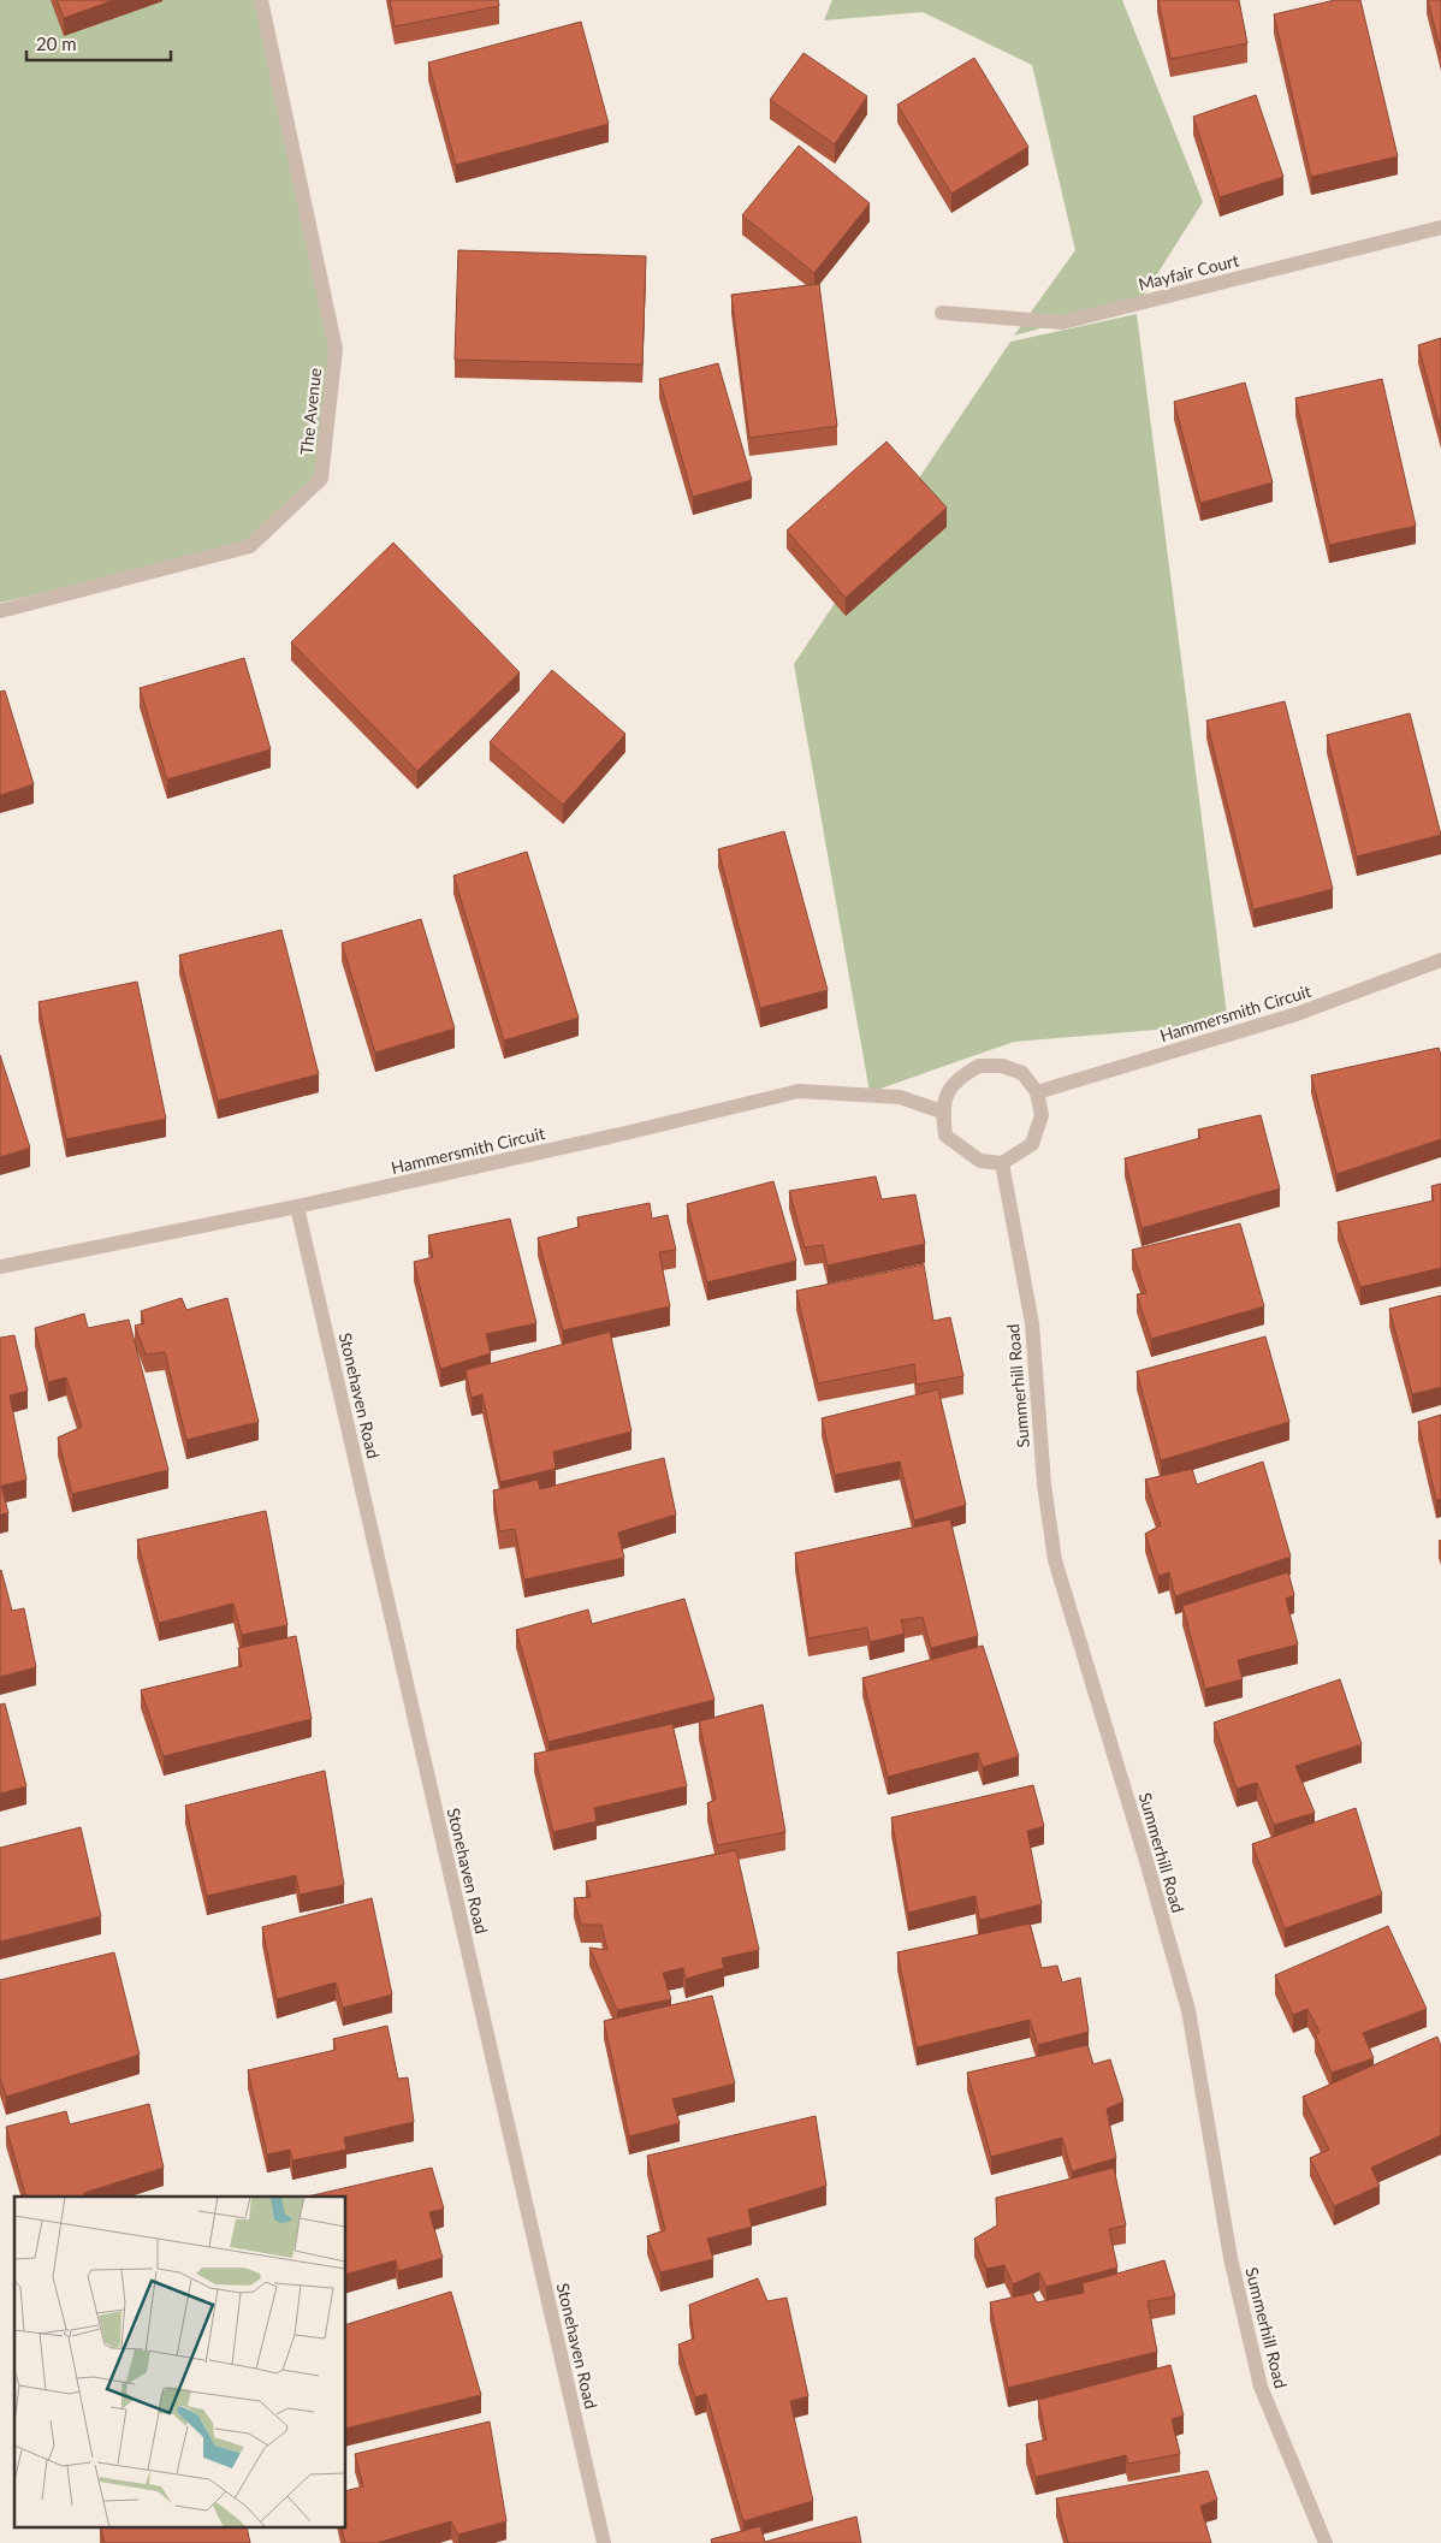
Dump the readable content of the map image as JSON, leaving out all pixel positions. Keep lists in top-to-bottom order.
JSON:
{
  "streets": {
    "street": [
      "Mayfair Court",
      "The Avenue",
      "Hammersmith Circuit",
      "Summerhill Road",
      "Stonehaven Road"
    ]
  },
  "crossings": [
    ["Hammersmith Circuit", "Summerhill Road"],
    ["Hammersmith Circuit", "Stonehaven Road"]
  ],
  "scale_bar": "20 m"
}
